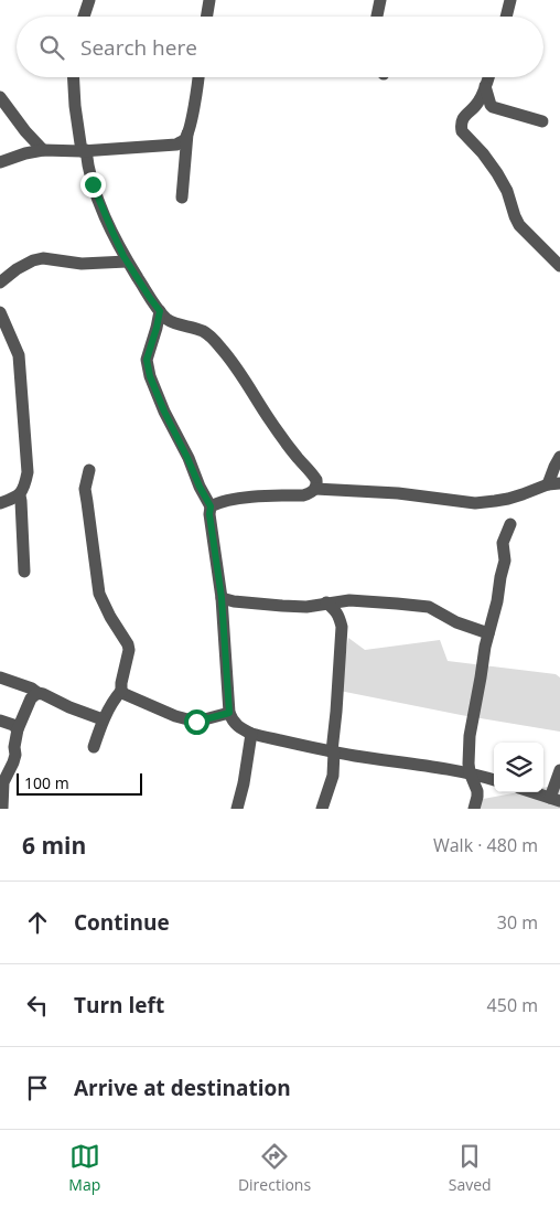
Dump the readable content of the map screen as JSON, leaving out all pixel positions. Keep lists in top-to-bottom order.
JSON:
{
  "scale_bar": "100 m",
  "page": {
    "search": "Search here",
    "scale": "100 m",
    "heading": ["6 min", "Walk · 480 m"],
    "list": [
      ["Continue", "30 m"],
      ["Turn left", "450 m"],
      "Arrive at destination"
    ],
    "nav": ["Map", "Directions", "Saved"]
  }
}
